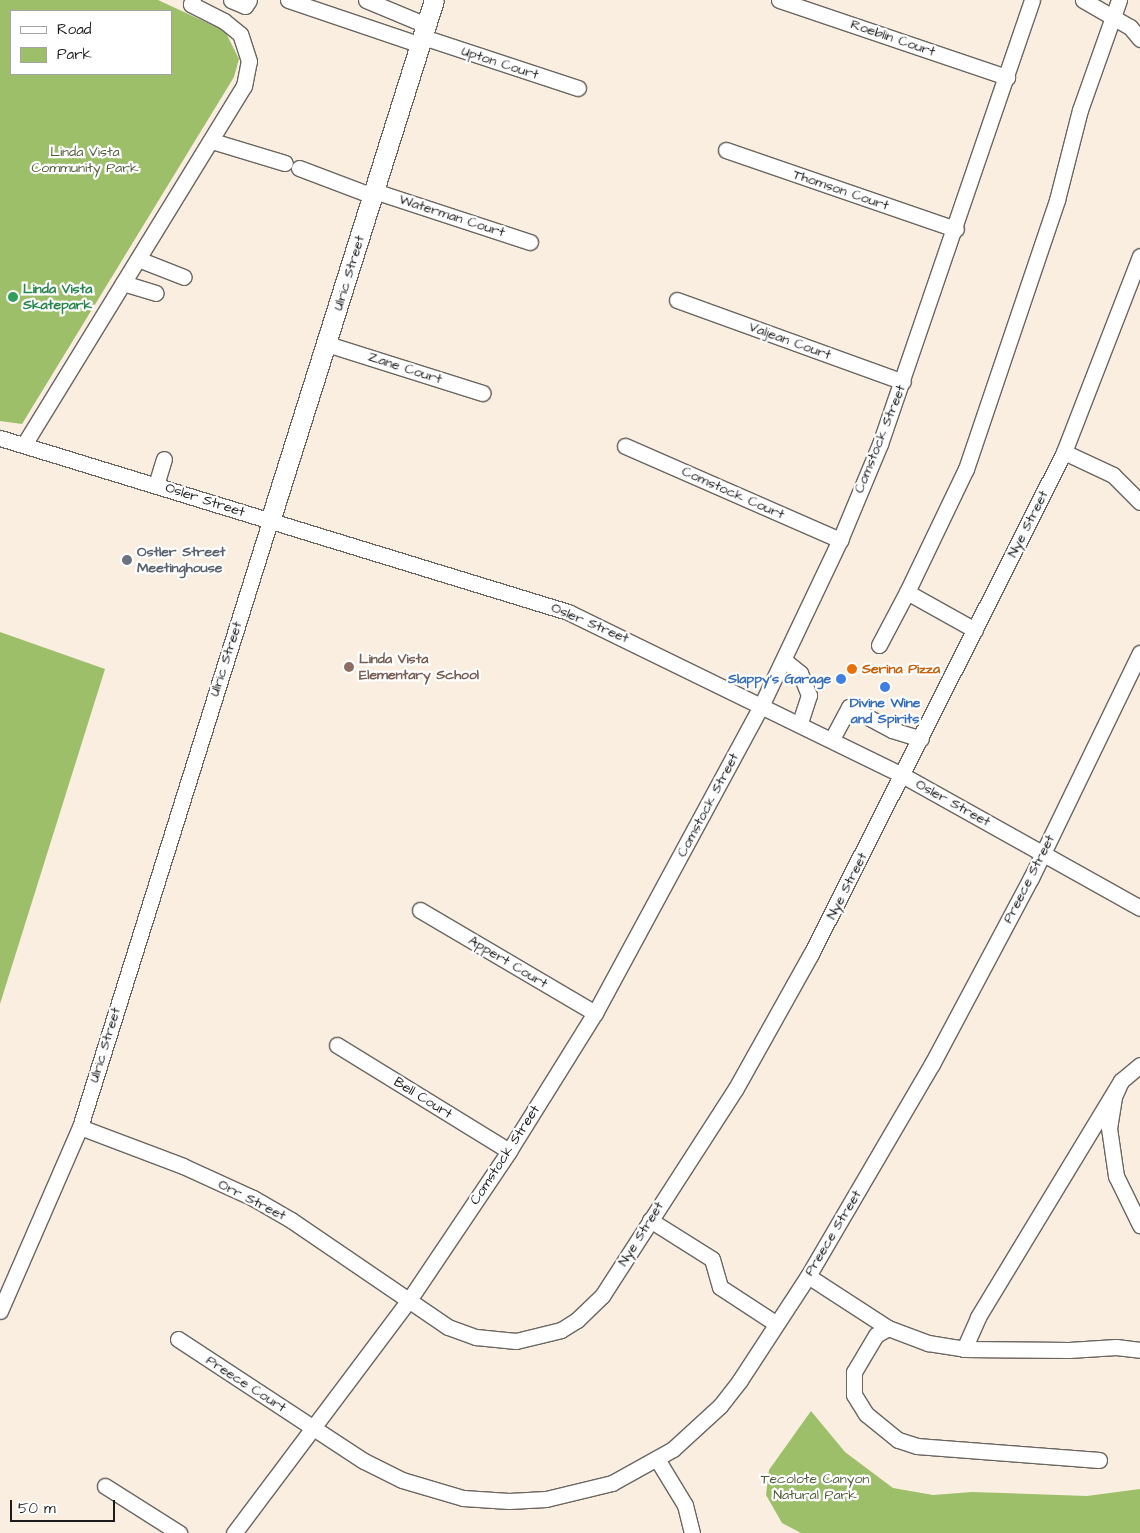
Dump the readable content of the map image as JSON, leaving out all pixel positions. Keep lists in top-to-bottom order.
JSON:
{
  "streets": {
    "main road": ["Ulric Street"],
    "street": [
      "Roeblin Court",
      "Upton Court",
      "Thomson Court",
      "Waterman Court",
      "Valjean Court",
      "Zane Court",
      "Comstock Street",
      "Comstock Court",
      "Osler Street",
      "Nye Street",
      "Preece Street",
      "Appert Court",
      "Bell Court",
      "Orr Street",
      "Preece Court"
    ]
  },
  "crossings": [
    ["Roeblin Court", "Comstock Street"],
    ["Upton Court", "Ulric Street"],
    ["Thomson Court", "Comstock Street"],
    ["Waterman Court", "Ulric Street"],
    ["Ulric Street", "Zane Court"],
    ["Ulric Street", "Osler Street"],
    ["Ulric Street", "Orr Street"],
    ["Valjean Court", "Comstock Street"],
    ["Comstock Street", "Comstock Court"],
    ["Comstock Street", "Osler Street"],
    ["Comstock Street", "Nye Street"],
    ["Comstock Street", "Preece Street"],
    ["Comstock Street", "Appert Court"],
    ["Comstock Street", "Bell Court"],
    ["Comstock Street", "Orr Street"],
    ["Comstock Street", "Preece Court"],
    ["Osler Street", "Nye Street"],
    ["Osler Street", "Preece Street"],
    ["Nye Street", "Orr Street"],
    ["Preece Street", "Preece Court"]
  ],
  "parks": ["Linda Vista Community Park", "Tecolote Canyon Natural Park"],
  "places": [
    "Linda Vista Skatepark",
    "Ostler Street Meetinghouse",
    "Linda Vista Elementary School",
    "Serina Pizza",
    "Slappy's Garage",
    "Divine Wine and Spirits"
  ],
  "legend": ["Road", "Park"],
  "scale_bar": "50 m"
}
